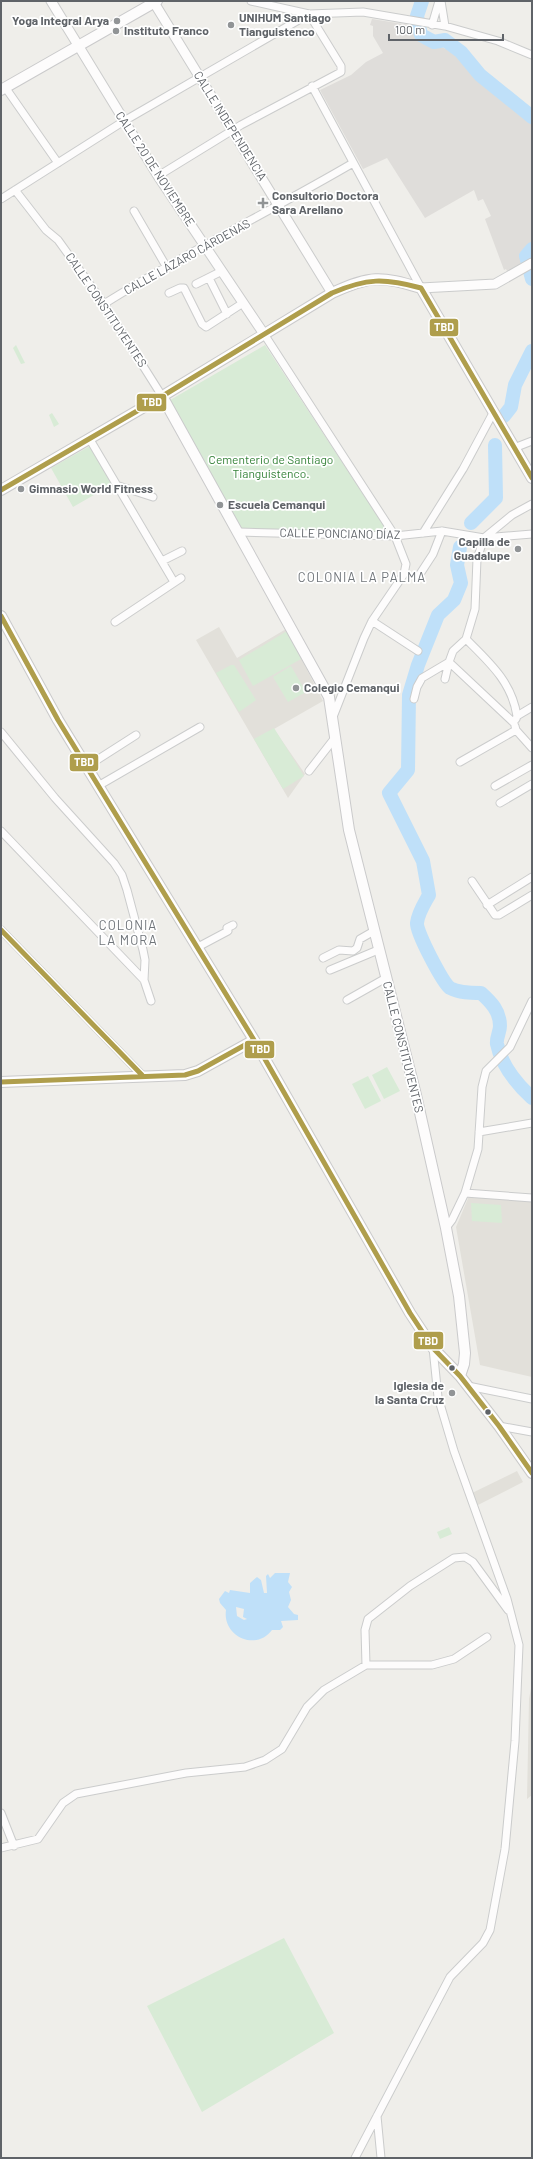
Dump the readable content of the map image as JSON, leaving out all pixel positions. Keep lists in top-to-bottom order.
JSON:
{
  "streets": {
    "main road": ["CALLE CONSTITUYENTES"],
    "street": [
      "CALLE INDEPENDENCIA",
      "CALLE 20 DE NOVIEMBRE",
      "CALLE LÁZARO CÁRDENAS",
      "CALLE PONCIANO DÍAZ"
    ]
  },
  "crossings": [
    ["CALLE INDEPENDENCIA", "CALLE LÁZARO CÁRDENAS"],
    ["CALLE 20 DE NOVIEMBRE", "CALLE LÁZARO CÁRDENAS"],
    ["CALLE LÁZARO CÁRDENAS", "CALLE CONSTITUYENTES"],
    ["CALLE CONSTITUYENTES", "CALLE PONCIANO DÍAZ"]
  ],
  "districts": ["COLONIA LA PALMA", "COLONIA LA MORA"],
  "parks": ["Cementerio de Santiago Tianguistenco."],
  "places": {
    "other": [
      "Yoga Integral Arya",
      "UNIHUM Santiago Tianguistenco",
      "Instituto Franco",
      "Gimnasio World Fitness",
      "Escuela Cemanqui",
      "Capilla de Guadalupe",
      "Colegio Cemanqui",
      "Iglesia de la Santa Cruz"
    ],
    "health": ["Consultorio Doctora Sara Arellano"]
  },
  "lines": ["transit line TBD"],
  "scale_bar": "100 m"
}
